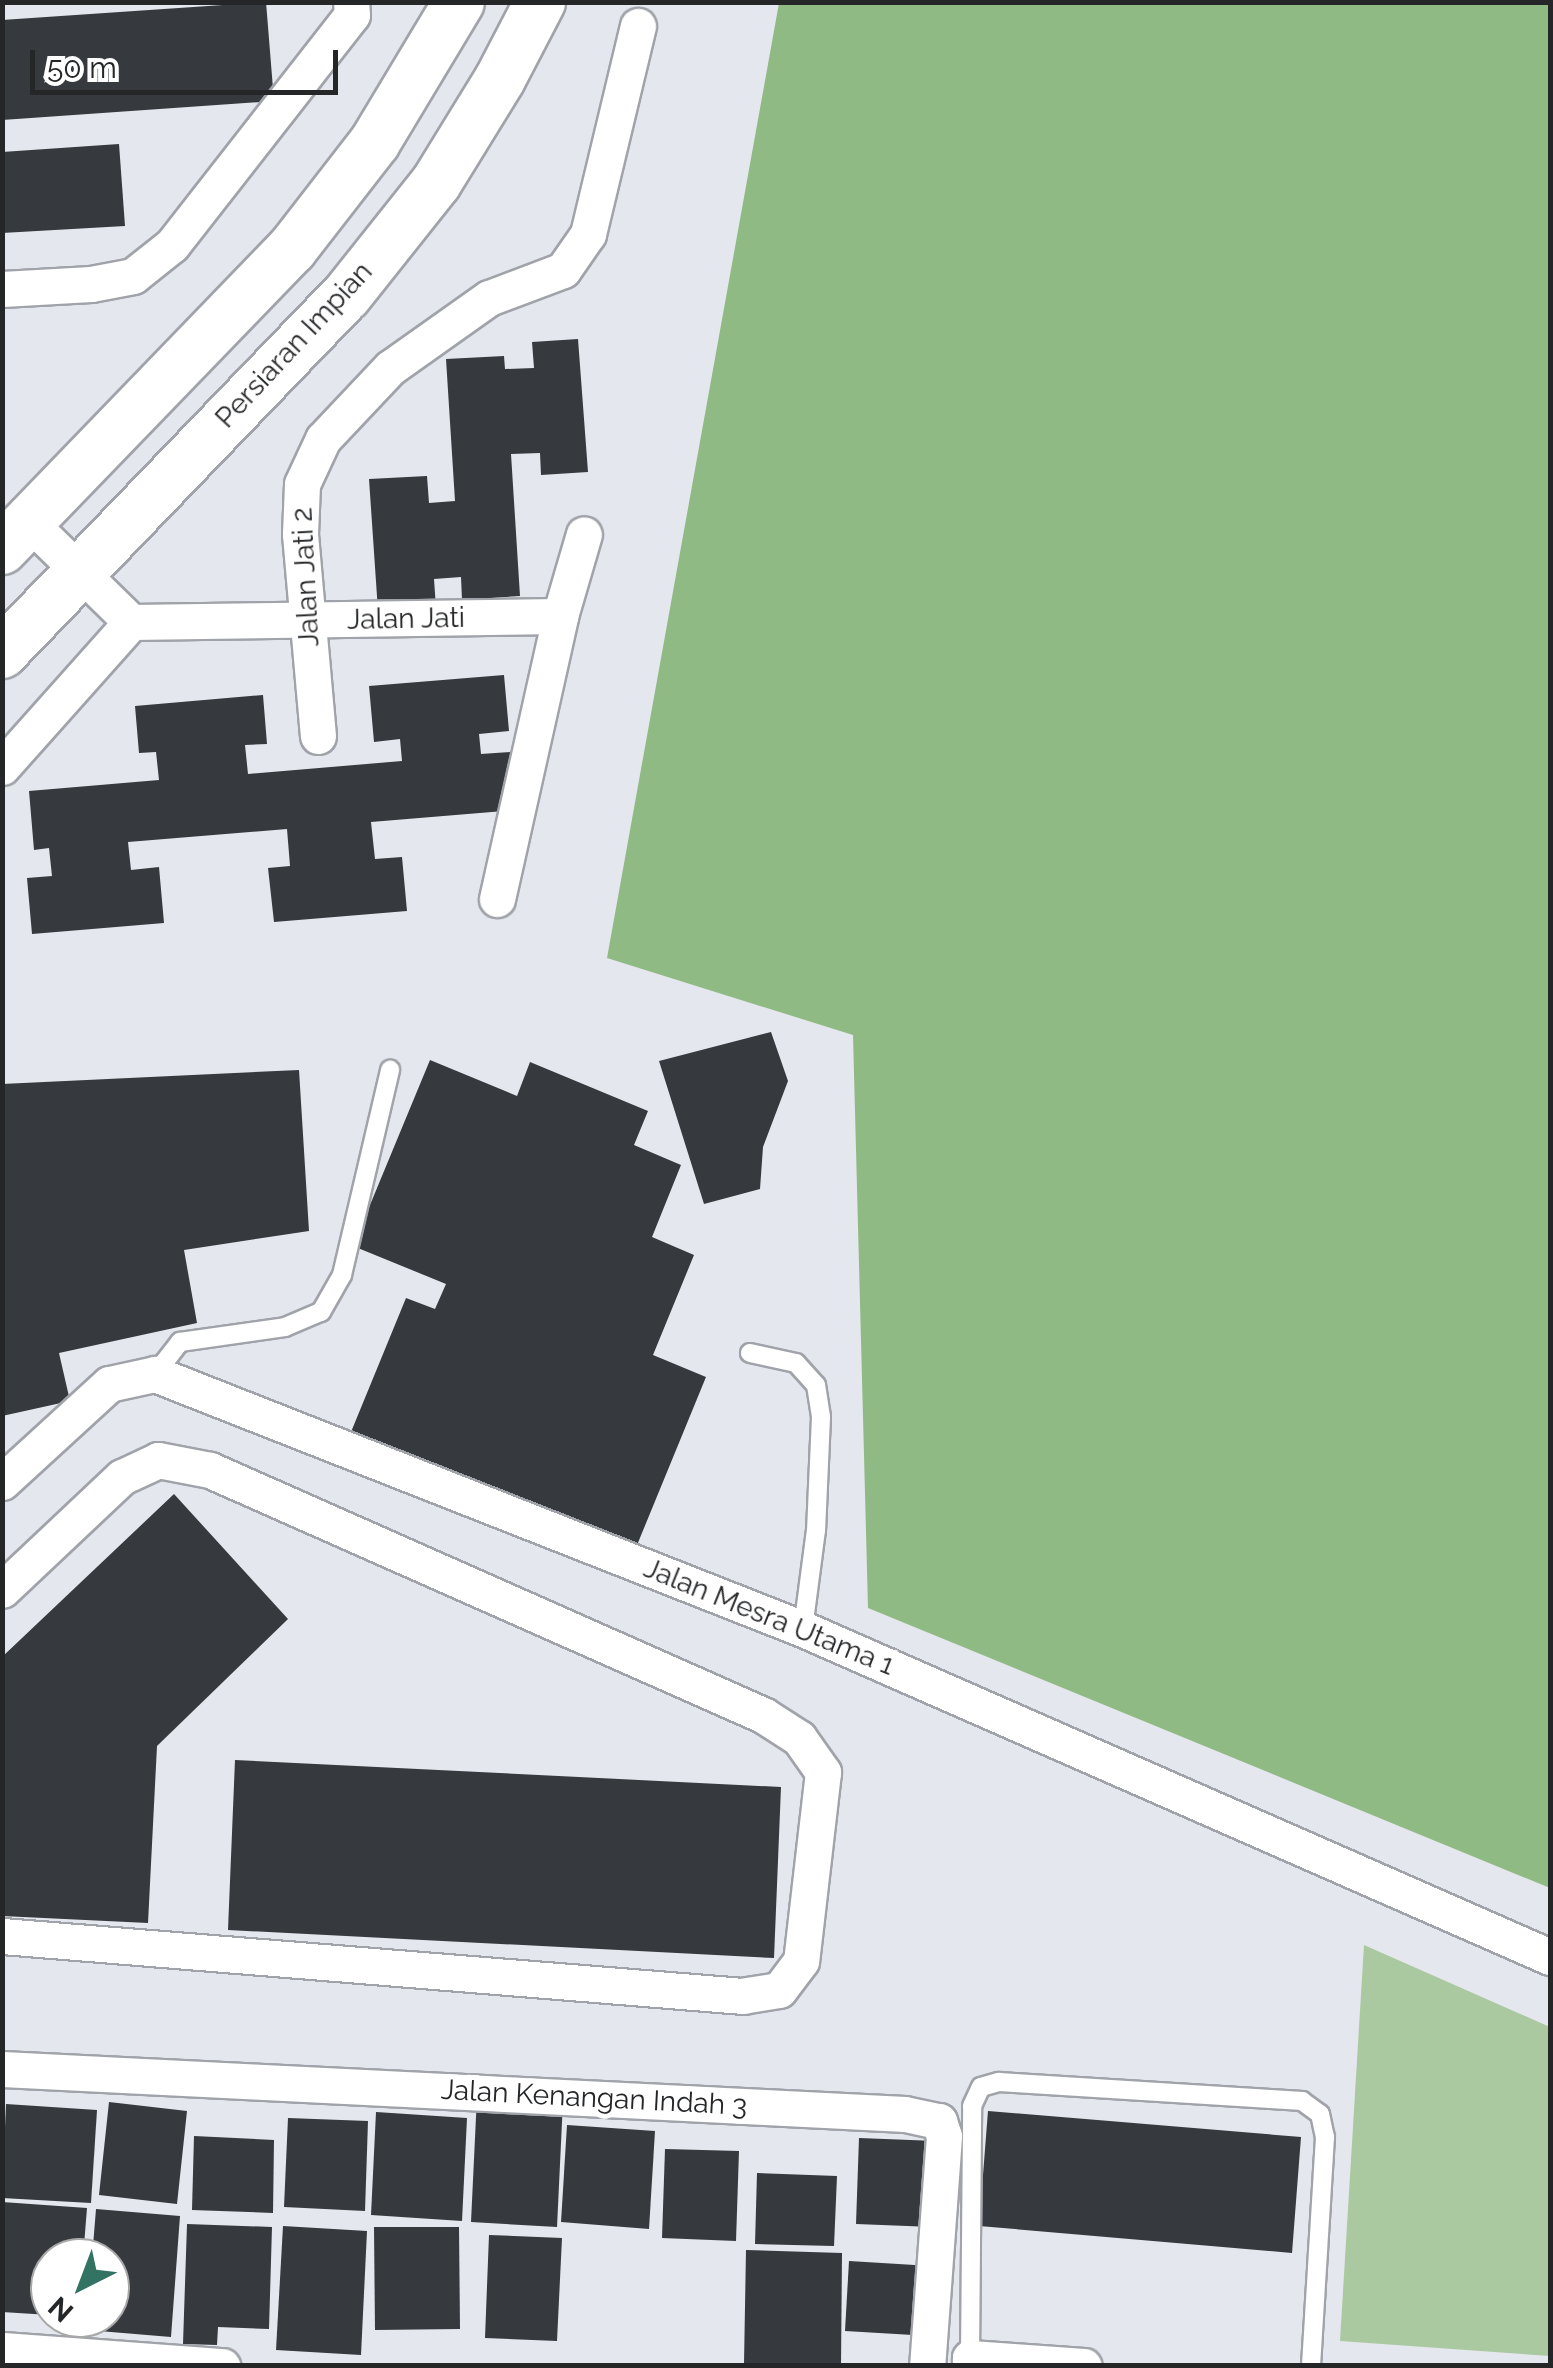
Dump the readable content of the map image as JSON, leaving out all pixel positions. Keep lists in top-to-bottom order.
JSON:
{
  "streets": {
    "street": [
      "Persiaran Impian",
      "Jalan Jati 2",
      "Jalan Jati",
      "Jalan Mesra Utama 1",
      "Jalan Kenangan Indah 3"
    ]
  },
  "crossings": [
    ["Jalan Jati 2", "Jalan Jati"]
  ],
  "scale_bar": "50 m",
  "north": "bottom left"
}
